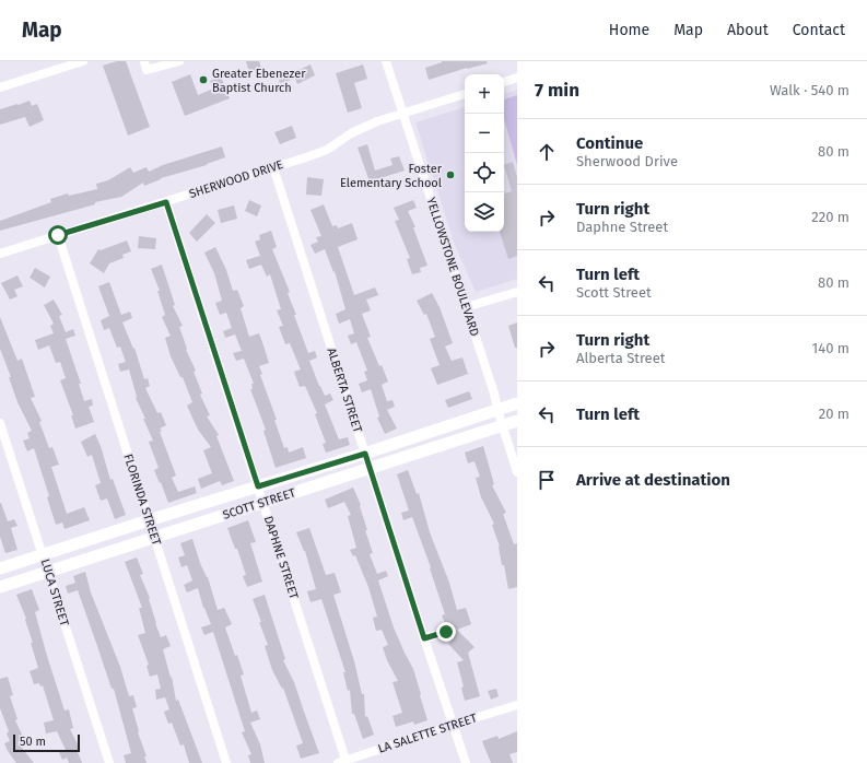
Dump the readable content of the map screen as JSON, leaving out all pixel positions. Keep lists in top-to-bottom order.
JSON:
{
  "streets": {
    "main road": ["SCOTT STREET"],
    "street": [
      "SHERWOOD DRIVE",
      "YELLOWSTONE BOULEVARD",
      "ALBERTA STREET",
      "FLORINDA STREET",
      "DAPHNE STREET",
      "LUCA STREET",
      "LA SALETTE STREET"
    ]
  },
  "crossings": [
    ["SHERWOOD DRIVE", "YELLOWSTONE BOULEVARD"],
    ["SHERWOOD DRIVE", "ALBERTA STREET"],
    ["SHERWOOD DRIVE", "FLORINDA STREET"],
    ["SHERWOOD DRIVE", "DAPHNE STREET"],
    ["YELLOWSTONE BOULEVARD", "SCOTT STREET"],
    ["ALBERTA STREET", "SCOTT STREET"],
    ["ALBERTA STREET", "LA SALETTE STREET"],
    ["FLORINDA STREET", "SCOTT STREET"],
    ["SCOTT STREET", "DAPHNE STREET"],
    ["SCOTT STREET", "LUCA STREET"],
    ["DAPHNE STREET", "LA SALETTE STREET"]
  ],
  "places": ["Greater Ebenezer Baptist Church", "Foster Elementary School"],
  "scale_bar": "50 m",
  "page": {
    "header": "Map",
    "nav": [
      "Home",
      "Map",
      "About",
      "Contact"
    ],
    "heading": ["7 min", "Walk · 540 m"],
    "map_buttons": ["+", "−"],
    "list": [
      ["Continue", "Sherwood Drive", "80 m"],
      ["Turn right", "Daphne Street", "220 m"],
      ["Turn left", "Scott Street", "80 m"],
      ["Turn right", "Alberta Street", "140 m"],
      ["Turn left", "20 m"],
      "Arrive at destination"
    ],
    "scale": "50 m"
  }
}
